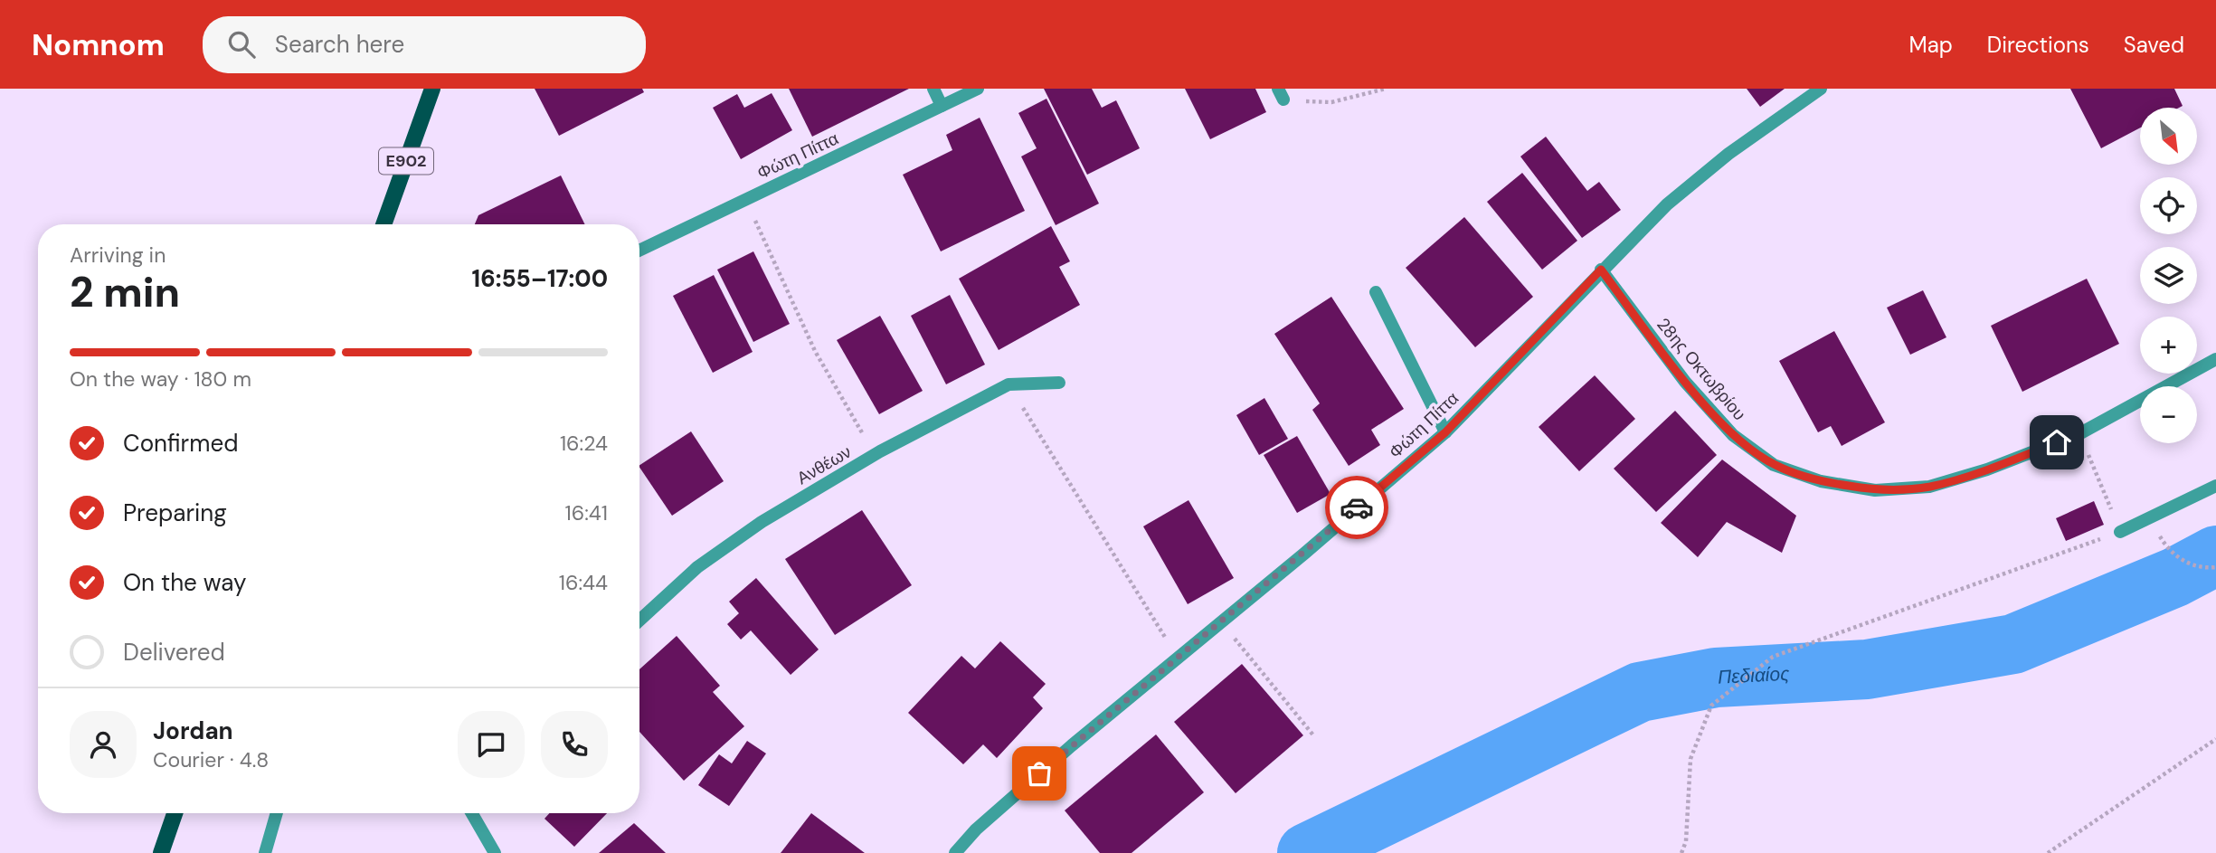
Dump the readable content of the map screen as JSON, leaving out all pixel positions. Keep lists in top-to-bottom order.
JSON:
{
  "streets": {
    "main road": ["E902"],
    "street": ["Φώτη Πίττα", "28ης Οκτωβρίου", "Ανθέων"]
  },
  "crossings": [
    ["Φώτη Πίττα", "28ης Οκτωβρίου"]
  ],
  "water": ["Πεδιαίος"],
  "north": "bottom right",
  "page": {
    "header": "Nomnom",
    "search": "Search here",
    "nav": ["Map", "Directions", "Saved"],
    "map_buttons": ["+", "−"],
    "heading": ["2 min", "Arriving in", "16:55–17:00"],
    "panel": ["Jordan", "Courier · 4.8"],
    "bar": "On the way · 180 m",
    "list": [
      ["Confirmed", "16:24"],
      ["Preparing", "16:41"],
      ["On the way", "16:44"],
      "Delivered"
    ]
  }
}
